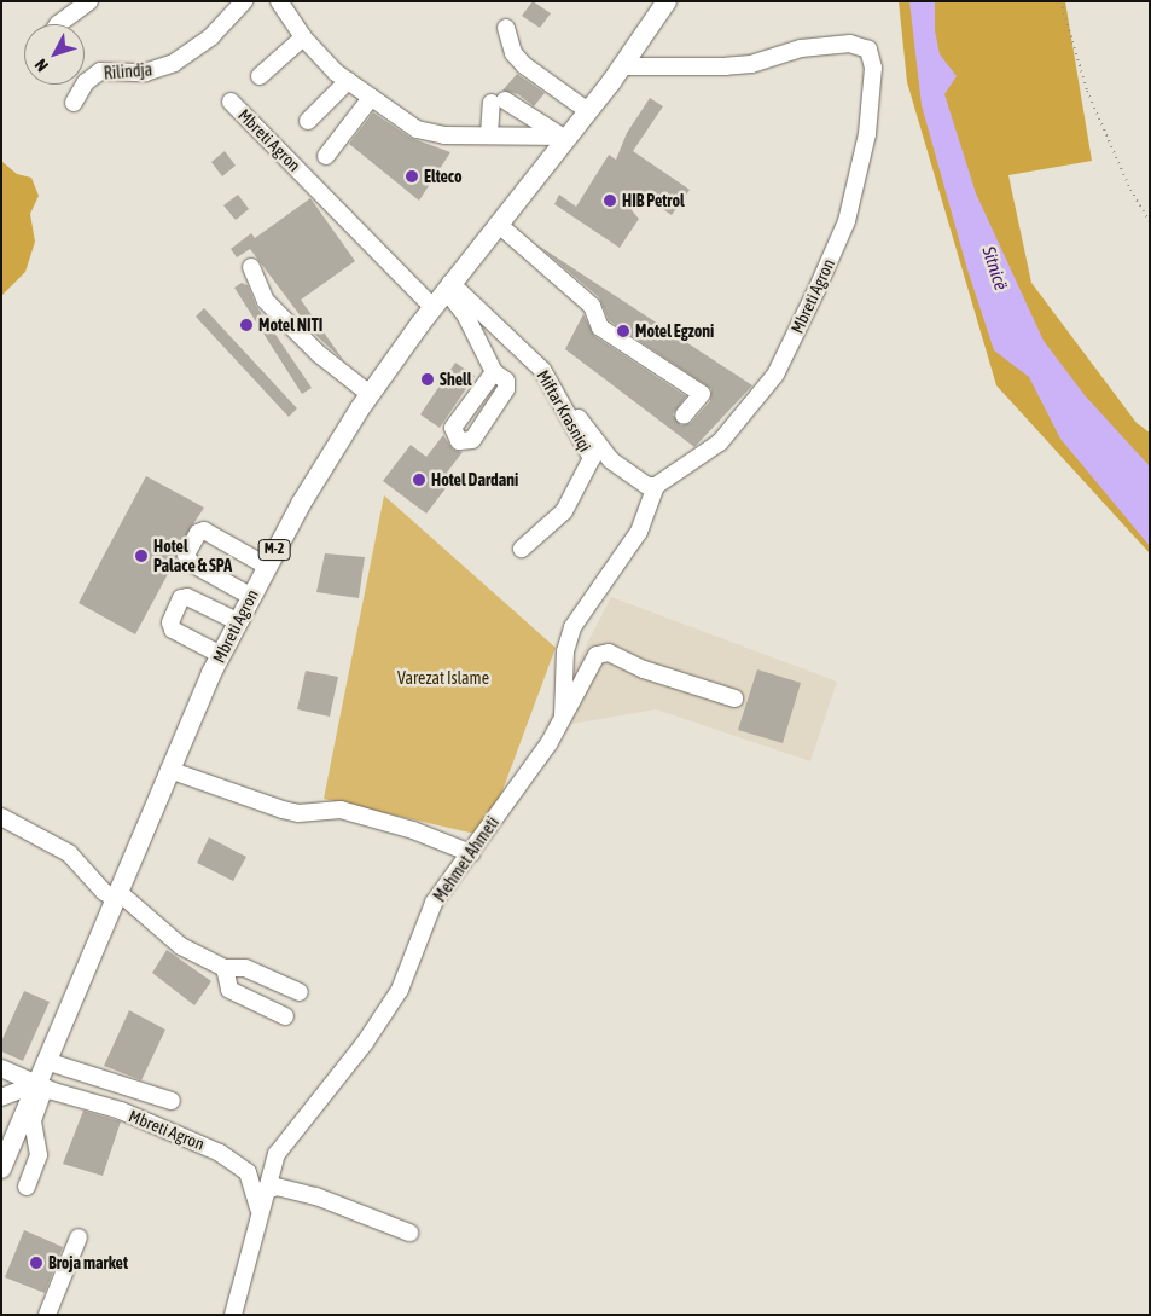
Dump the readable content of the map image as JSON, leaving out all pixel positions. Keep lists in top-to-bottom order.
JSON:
{
  "streets": {
    "main road": ["Mbreti Agron", "M-2"],
    "street": ["Rilindja", "Miftar Krasniqi", "Mehmet Ahmeti"]
  },
  "crossings": [
    ["Mbreti Agron", "Miftar Krasniqi"],
    ["Mbreti Agron", "Mehmet Ahmeti"]
  ],
  "water": ["Sitnicë"],
  "parks": ["Varezat Islame"],
  "places": [
    "Elteco",
    "HIB Petrol",
    "Motel NITI",
    "Motel Egzoni",
    "Shell",
    "Hotel Dardani",
    "Hotel Palace & SPA",
    "Broja market"
  ],
  "north": "bottom left"
}
